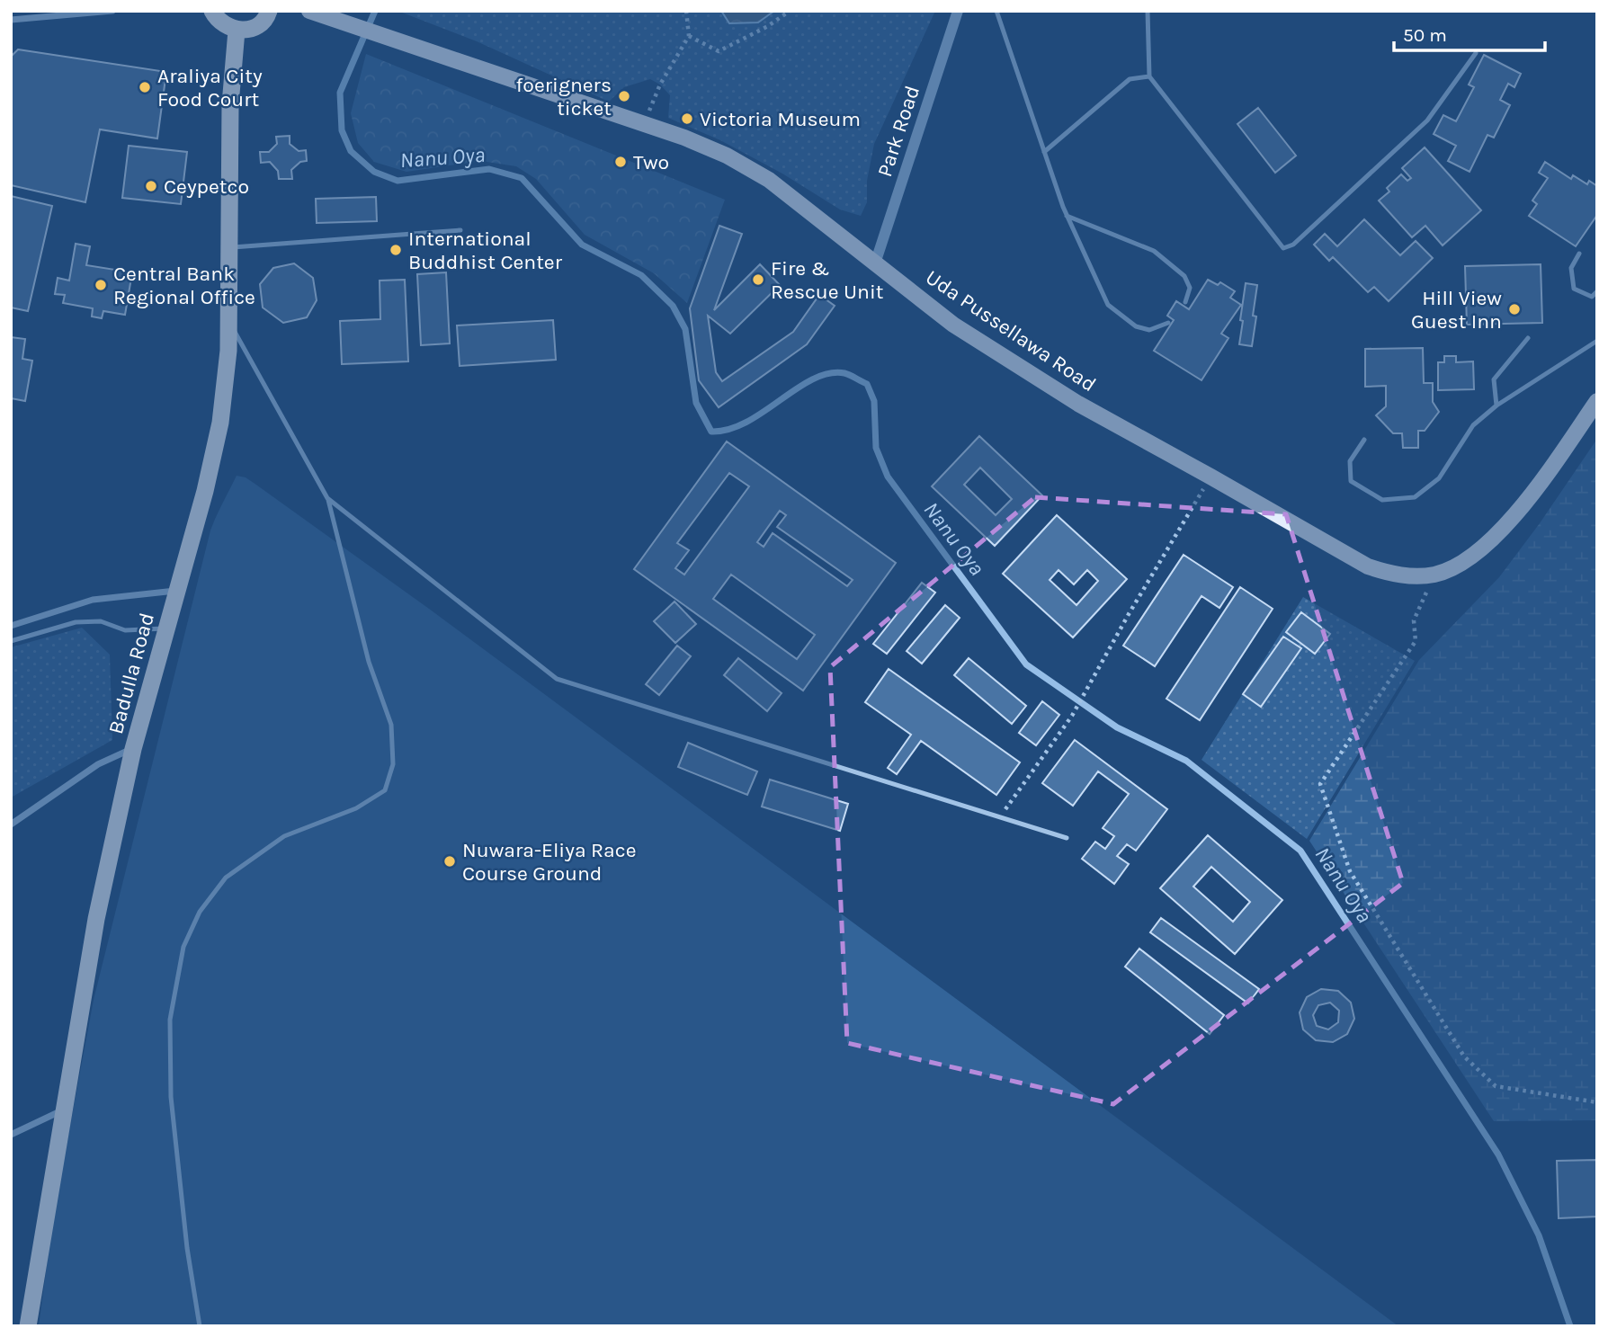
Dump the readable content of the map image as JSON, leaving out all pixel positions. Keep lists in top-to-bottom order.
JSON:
{
  "streets": {
    "highway": ["Badulla Road"],
    "main road": ["Uda Pussellawa Road"],
    "street": ["Park Road"]
  },
  "crossings": [
    ["Park Road", "Uda Pussellawa Road"]
  ],
  "water": ["Nanu Oya"],
  "places": [
    "Araliya City Food Court",
    "foerigners ticket",
    "Victoria Museum",
    "Two",
    "Ceypetco",
    "International Buddhist Center",
    "Fire & Rescue Unit",
    "Central Bank Regional Office",
    "Hill View Guest Inn",
    "Nuwara-Eliya Race Course Ground"
  ],
  "scale_bar": "50 m"
}
